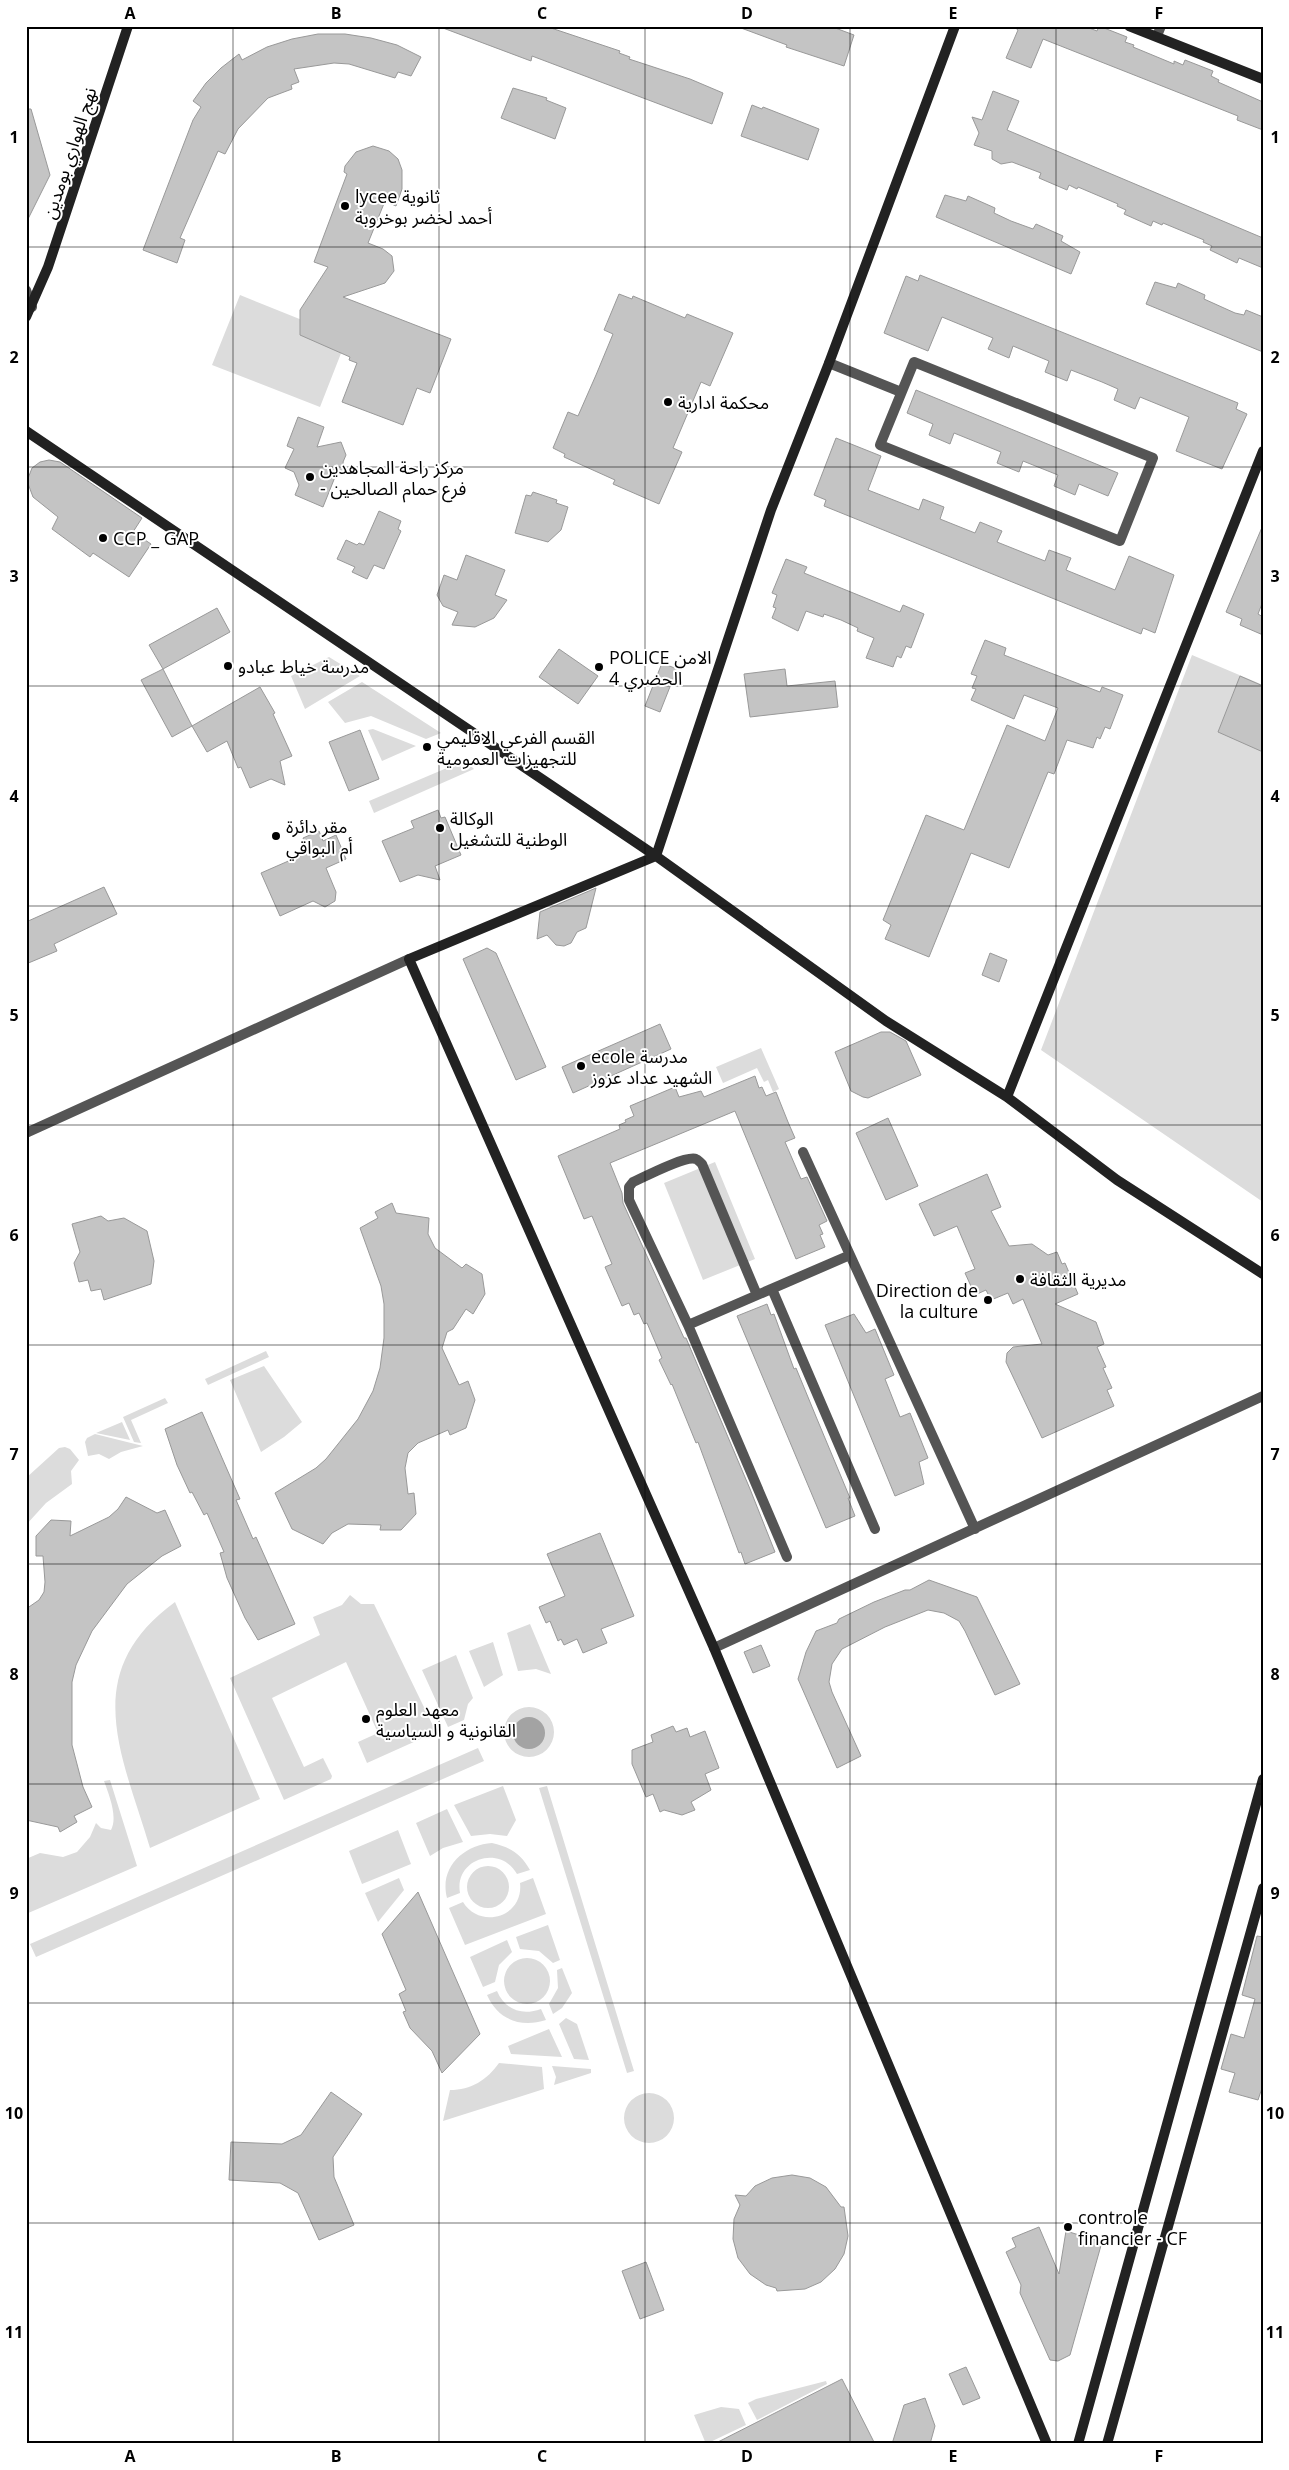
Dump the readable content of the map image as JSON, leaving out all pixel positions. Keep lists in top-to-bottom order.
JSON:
{
  "streets": {
    "street": ["نهج الهواري بومدين"]
  },
  "places": [
    "lycee ثانوية أحمد لخضر بوخروبة",
    "محكمة ادارية",
    "مركز راحة المجاهدين - فرع حمام الصالحين",
    "CCP _ GAP",
    "مدرسة خياط عبادو",
    "POLICE الامن الحضري 4",
    "القسم الفرعي الاقليمي للتجهيزات العمومية",
    "الوكالة الوطنية للتشغيل",
    "مقر دائرة أم البواقي",
    "ecole مدرسة الشهيد عداد عزوز",
    "مديرية الثقافة",
    "Direction de la culture",
    "معهد العلوم القانونية و السياسية",
    "controle financier - CF"
  ],
  "grid": {
    "columns": [
      "A",
      "B",
      "C",
      "D",
      "E",
      "F"
    ],
    "rows": [
      "1",
      "2",
      "3",
      "4",
      "5",
      "6",
      "7",
      "8",
      "9",
      "10",
      "11"
    ]
  }
}
